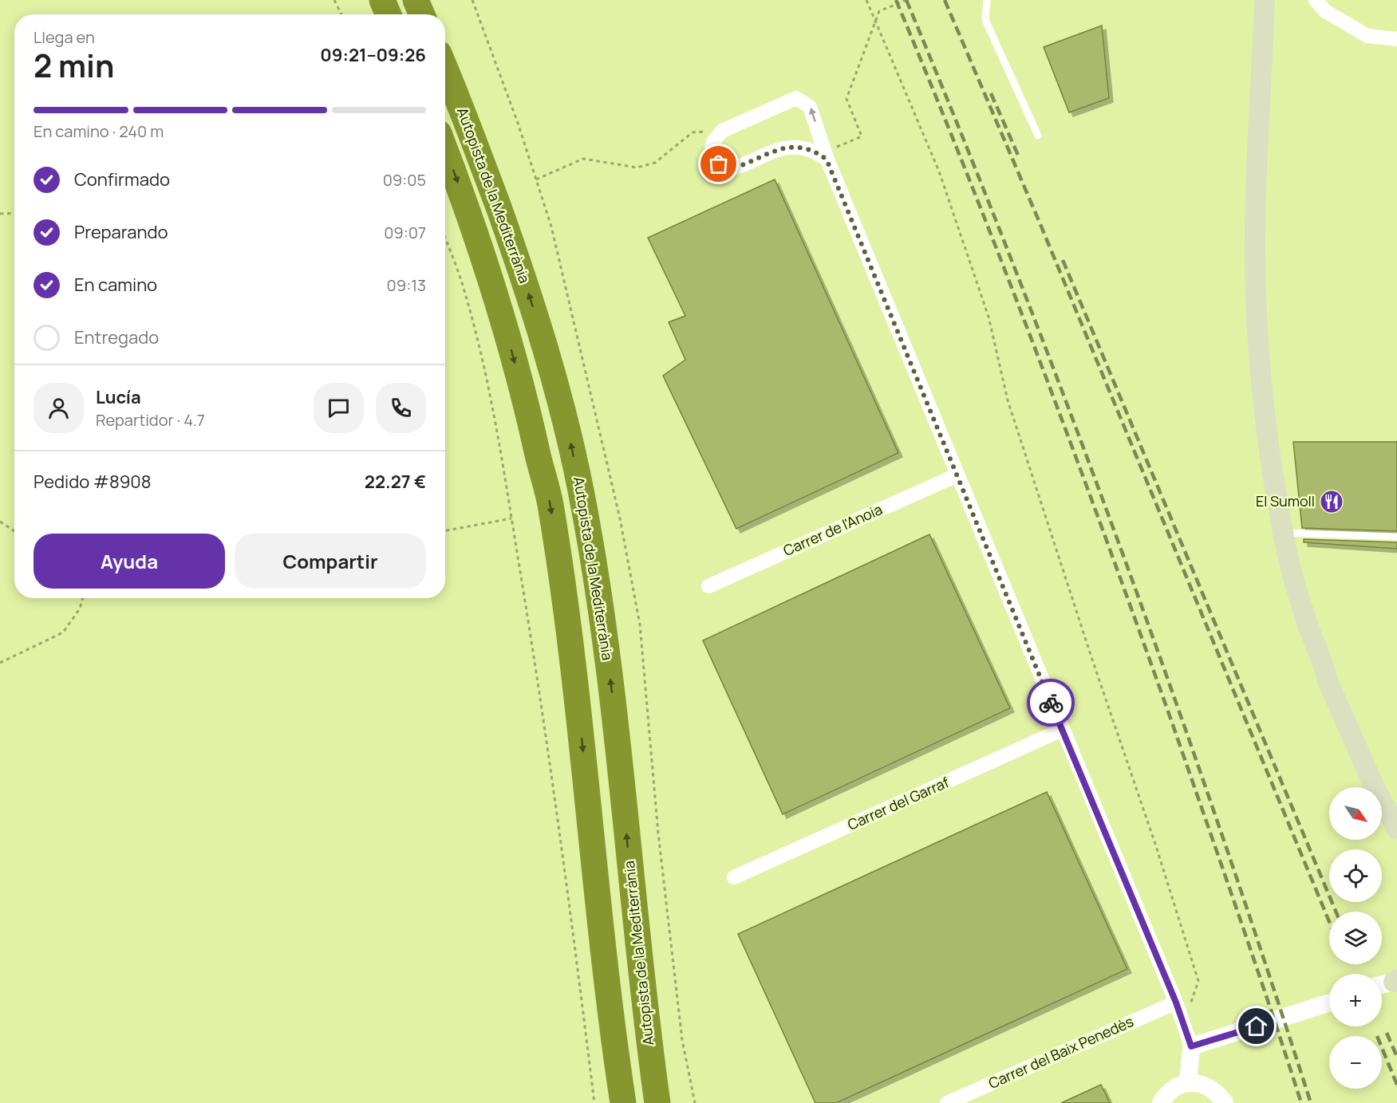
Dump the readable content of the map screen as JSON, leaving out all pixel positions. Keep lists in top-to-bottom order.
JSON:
{
  "streets": {
    "highway": ["Autopista de la Mediterrània"],
    "street": ["Carrer de l'Anoia", "Carrer del Garraf", "Carrer del Baix Penedès"]
  },
  "places": {
    "restaurant": ["El Sumoll"]
  },
  "north": "bottom right",
  "page": {
    "heading": ["2 min", "Llega en", "09:21–09:26"],
    "panel": [
      "Lucía",
      "Repartidor · 4.7",
      "Pedido #8908",
      "22.27 €"
    ],
    "bar": "En camino · 240 m",
    "list": [
      ["Confirmado", "09:05"],
      ["Preparando", "09:07"],
      ["En camino", "09:13"],
      "Entregado"
    ],
    "buttons": ["Ayuda", "Compartir"],
    "map_buttons": ["+", "−"]
  }
}
